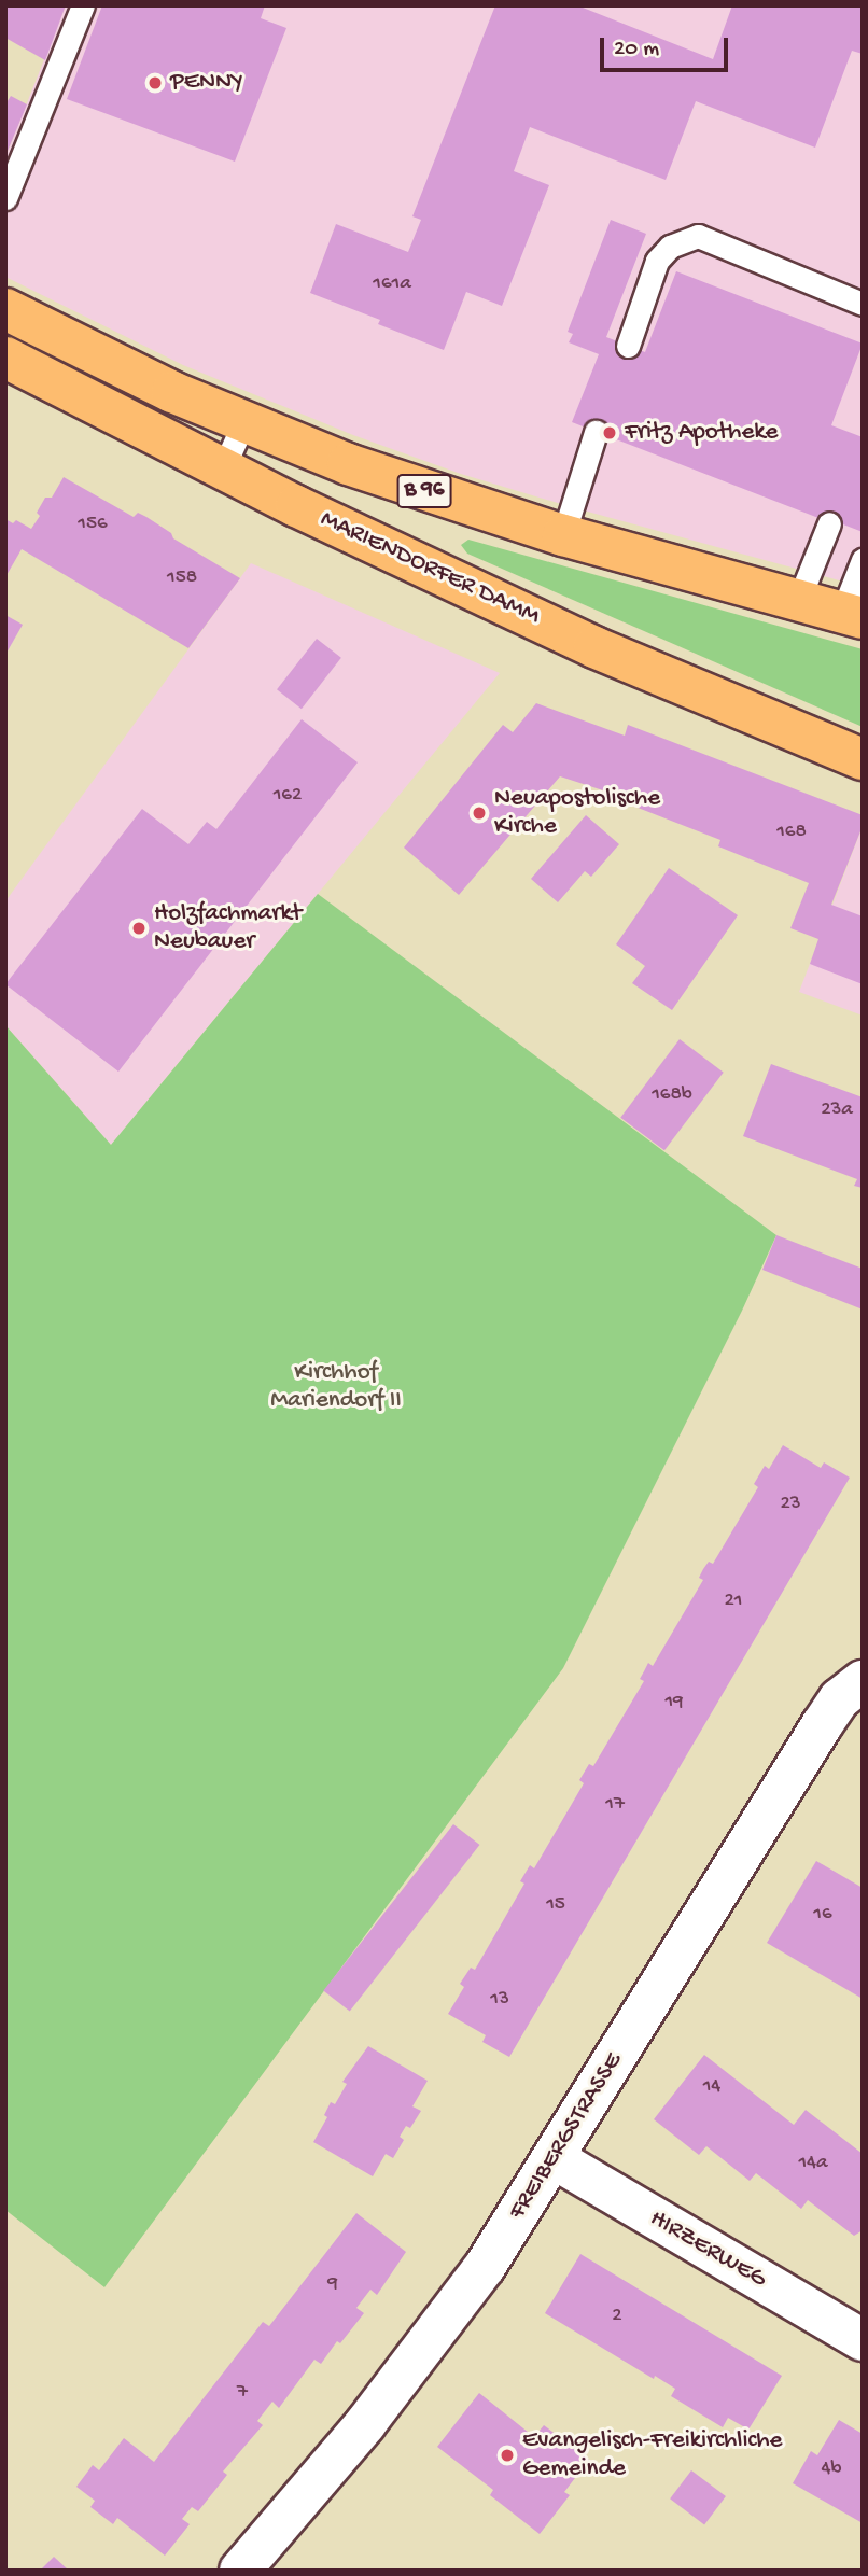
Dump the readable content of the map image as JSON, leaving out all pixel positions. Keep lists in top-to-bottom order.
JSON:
{
  "streets": {
    "main road": ["B 96", "MARIENDORFER DAMM"],
    "street": ["FREIBERGSTRASSE", "HIRZERWEG"]
  },
  "crossings": [
    ["FREIBERGSTRASSE", "HIRZERWEG"]
  ],
  "parks": ["Kirchhof Mariendorf II"],
  "places": [
    "PENNY",
    "Fritz Apotheke",
    "Neuapostolische Kirche",
    "Holzfachmarkt Neubauer",
    "Evangelisch-Freikirchliche Gemeinde"
  ],
  "house_numbers": [
    "161a",
    "156",
    "158",
    "162",
    "168",
    "168b",
    "23a",
    "23",
    "21",
    "19",
    "17",
    "15",
    "16",
    "13",
    "14",
    "14a",
    "9",
    "2",
    "7",
    "4b"
  ],
  "scale_bar": "20 m"
}
